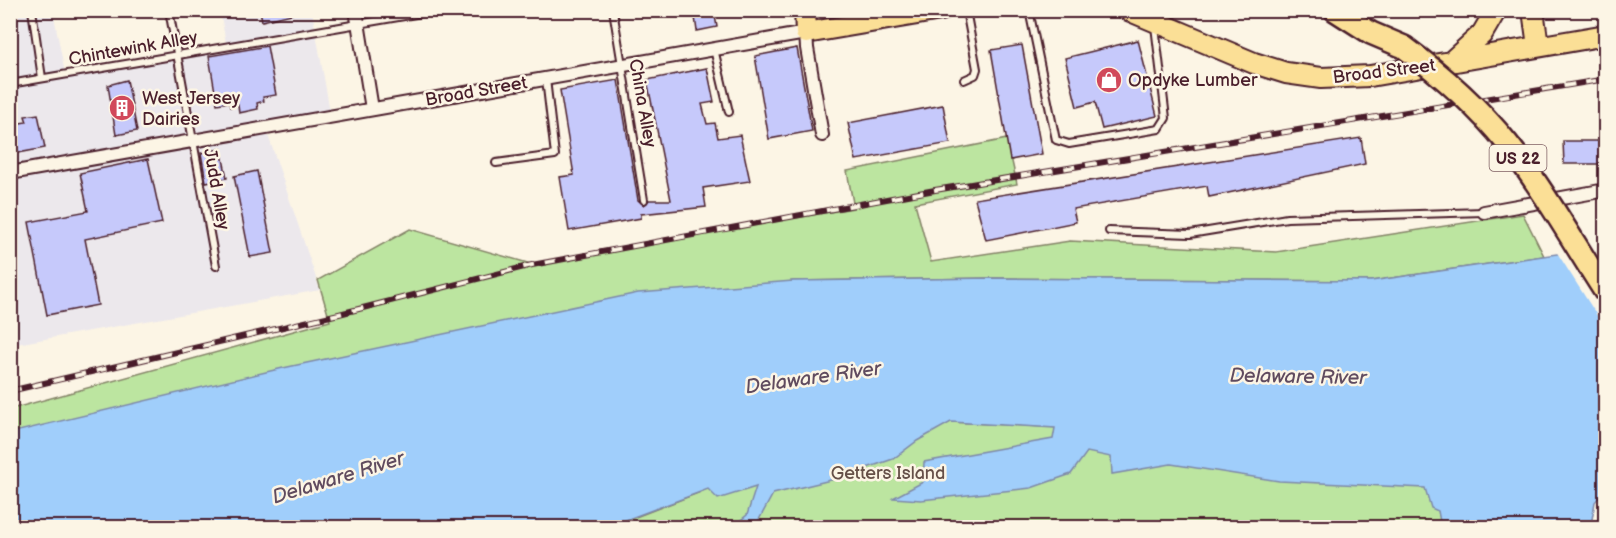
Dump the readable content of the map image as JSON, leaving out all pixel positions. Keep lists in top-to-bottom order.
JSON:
{
  "streets": {
    "highway": ["US 22"],
    "main road": ["Broad Street"],
    "lane": ["Chintewink Alley", "China Alley", "Judd Alley"]
  },
  "crossings": [
    ["Chintewink Alley", "Judd Alley"],
    ["Broad Street", "China Alley"],
    ["Broad Street", "Judd Alley"]
  ],
  "water": ["Delaware River"],
  "parks": ["Getters Island"],
  "places": {
    "shop": ["Opdyke Lumber"],
    "building": ["West Jersey Dairies"]
  }
}
